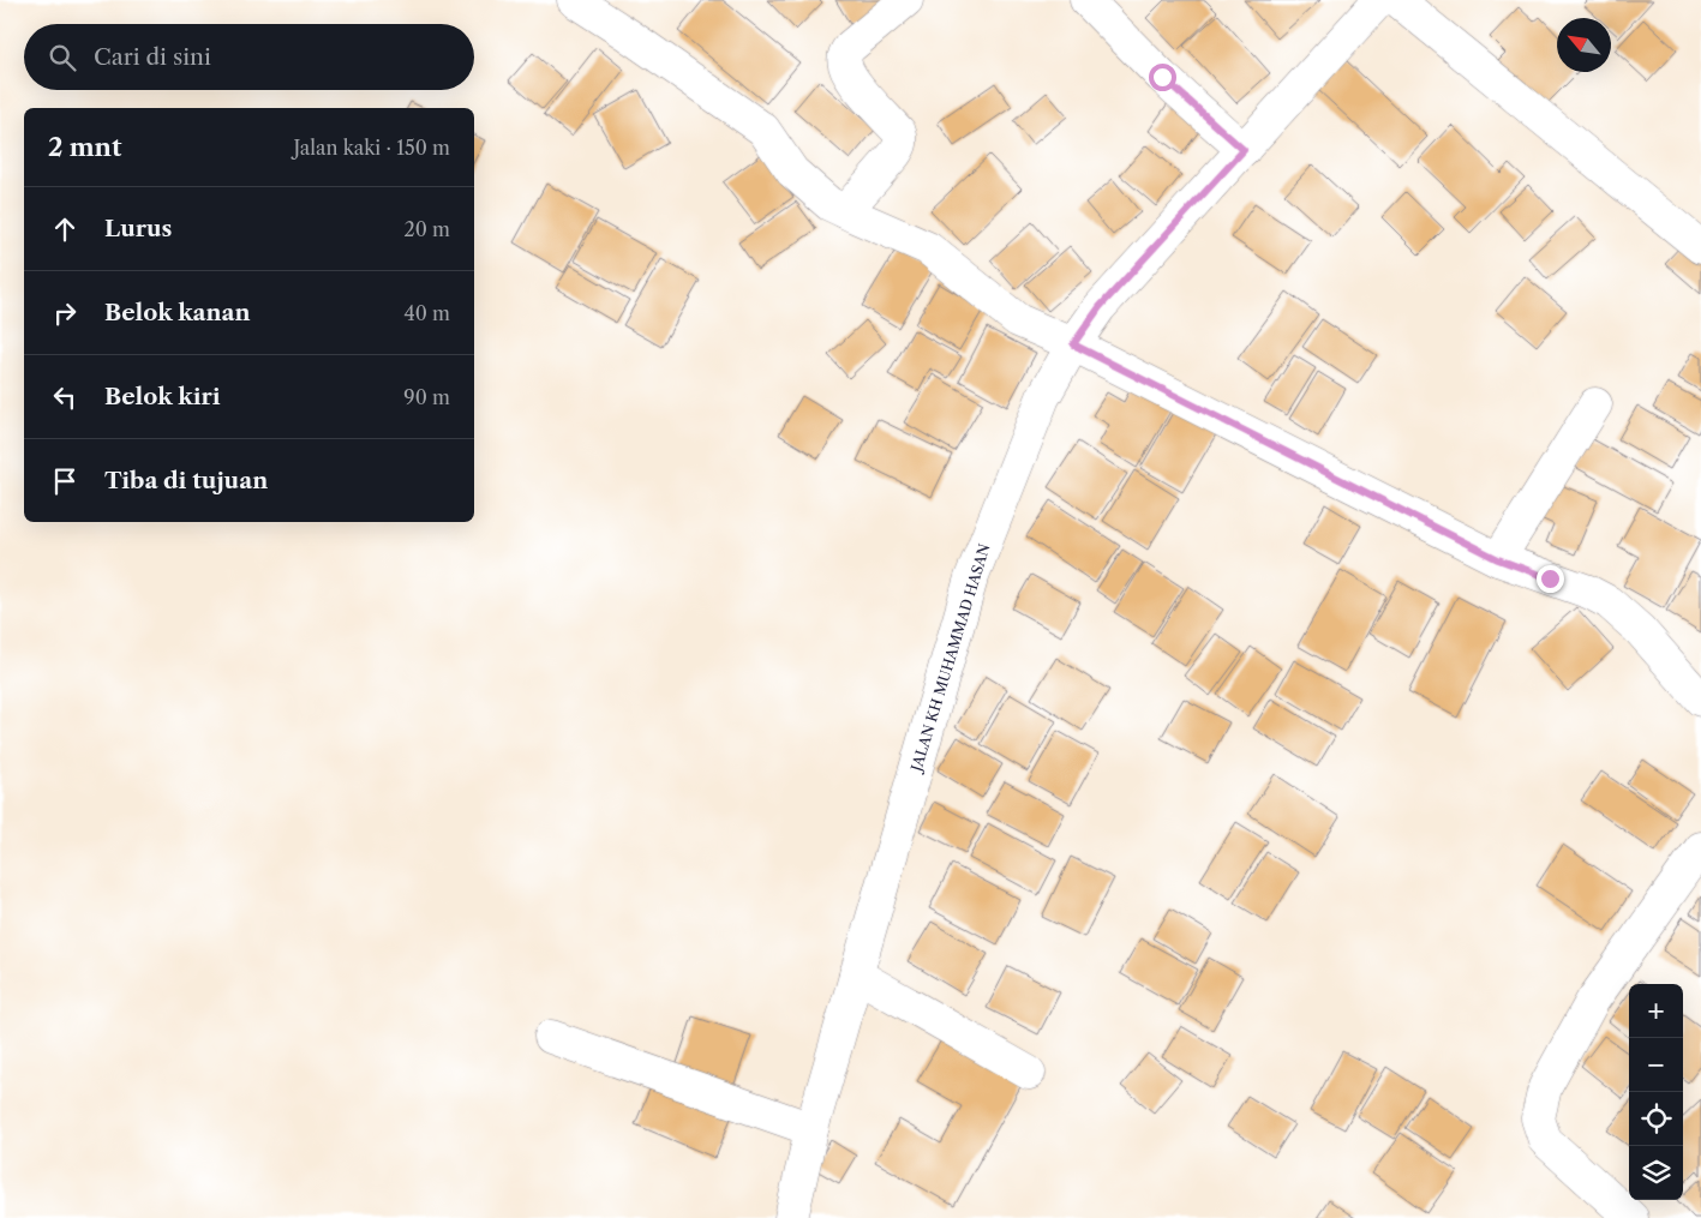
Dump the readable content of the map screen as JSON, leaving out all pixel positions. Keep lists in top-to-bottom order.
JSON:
{
  "streets": {
    "street": ["JALAN KH MUHAMMAD HASAN"]
  },
  "north": "top left",
  "page": {
    "search": "Cari di sini",
    "heading": ["2 mnt", "Jalan kaki · 150 m"],
    "list": [
      ["Lurus", "20 m"],
      ["Belok kanan", "40 m"],
      ["Belok kiri", "90 m"],
      "Tiba di tujuan"
    ],
    "map_buttons": ["+", "−"]
  }
}
